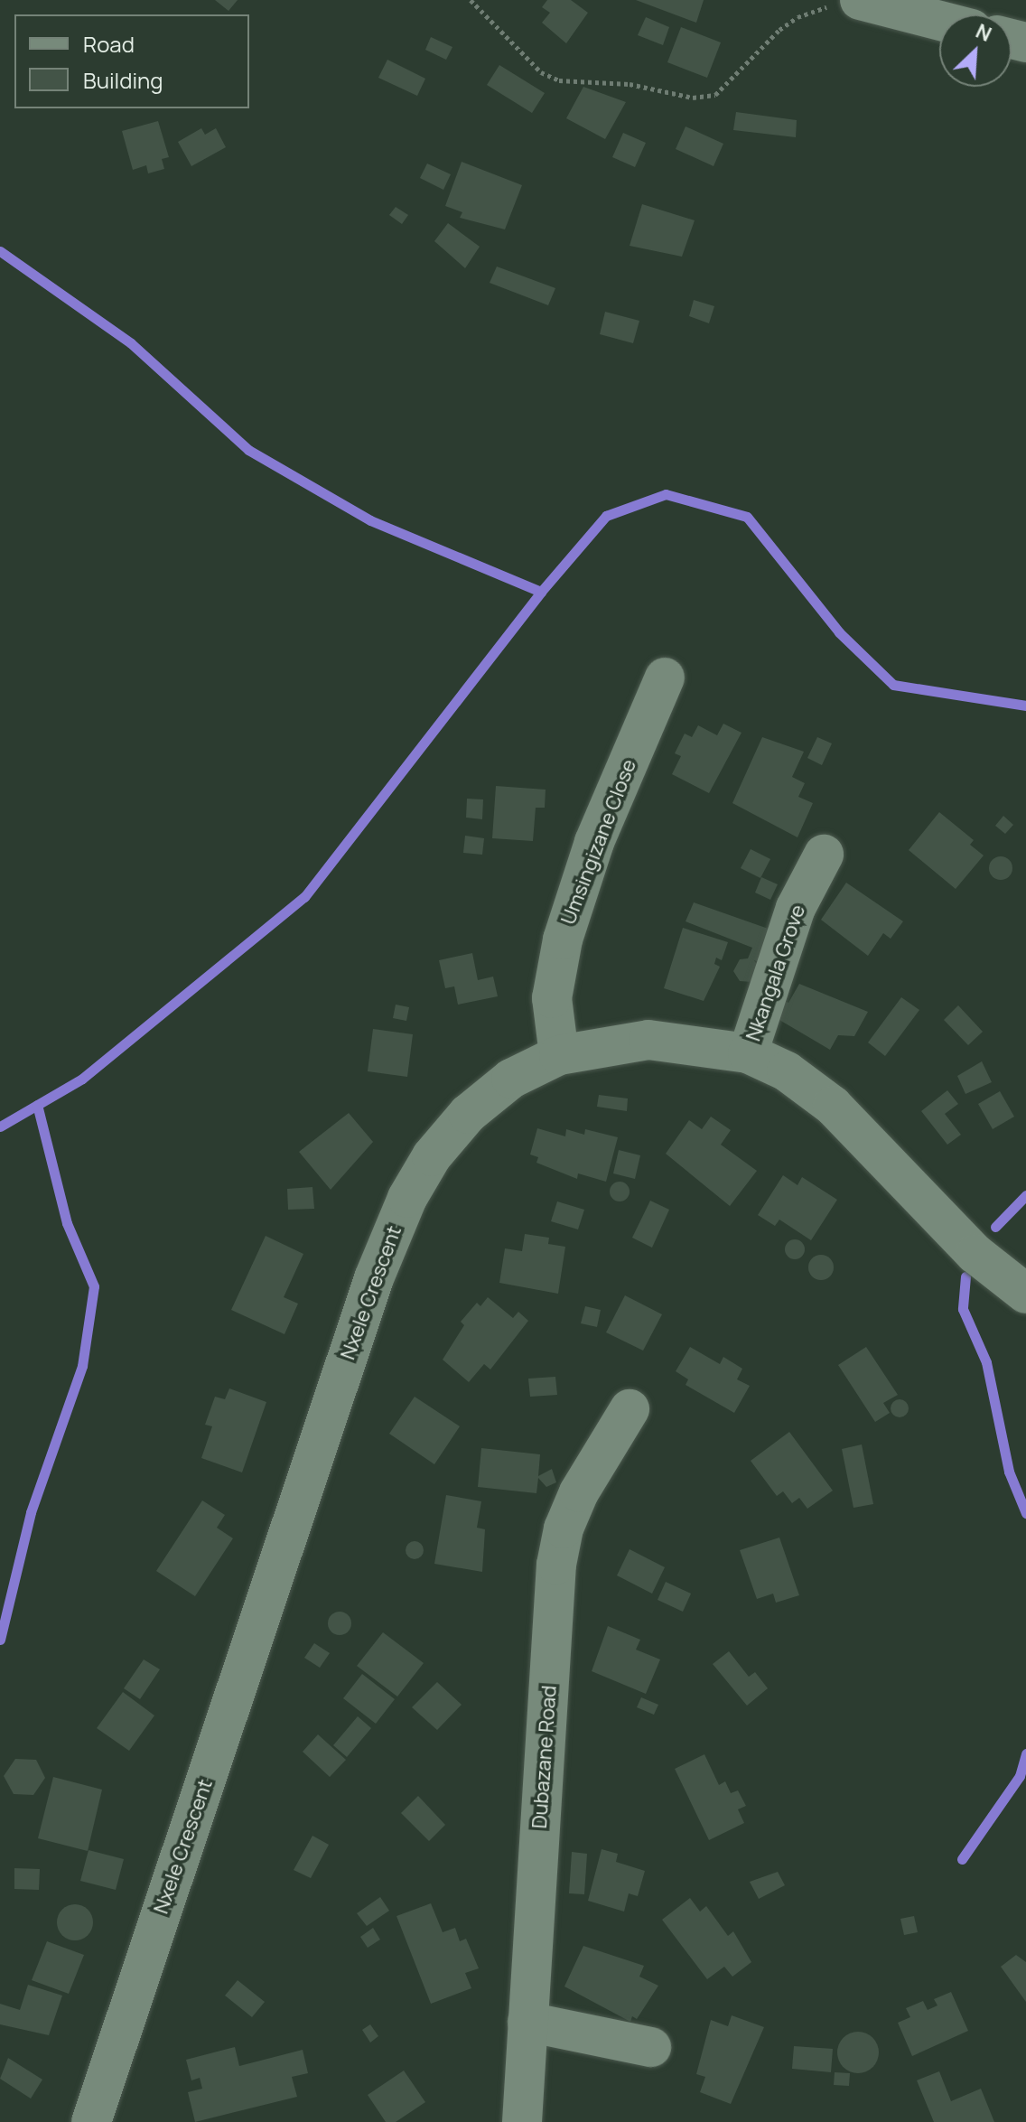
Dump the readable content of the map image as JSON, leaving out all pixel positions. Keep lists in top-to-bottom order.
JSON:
{
  "streets": {
    "street": [
      "Umsingizane Close",
      "Nkangala Grove",
      "Nxele Crescent",
      "Dubazane Road"
    ]
  },
  "crossings": [
    ["Umsingizane Close", "Nxele Crescent"],
    ["Nkangala Grove", "Nxele Crescent"]
  ],
  "legend": ["Road", "Building"],
  "north": "top right"
}
